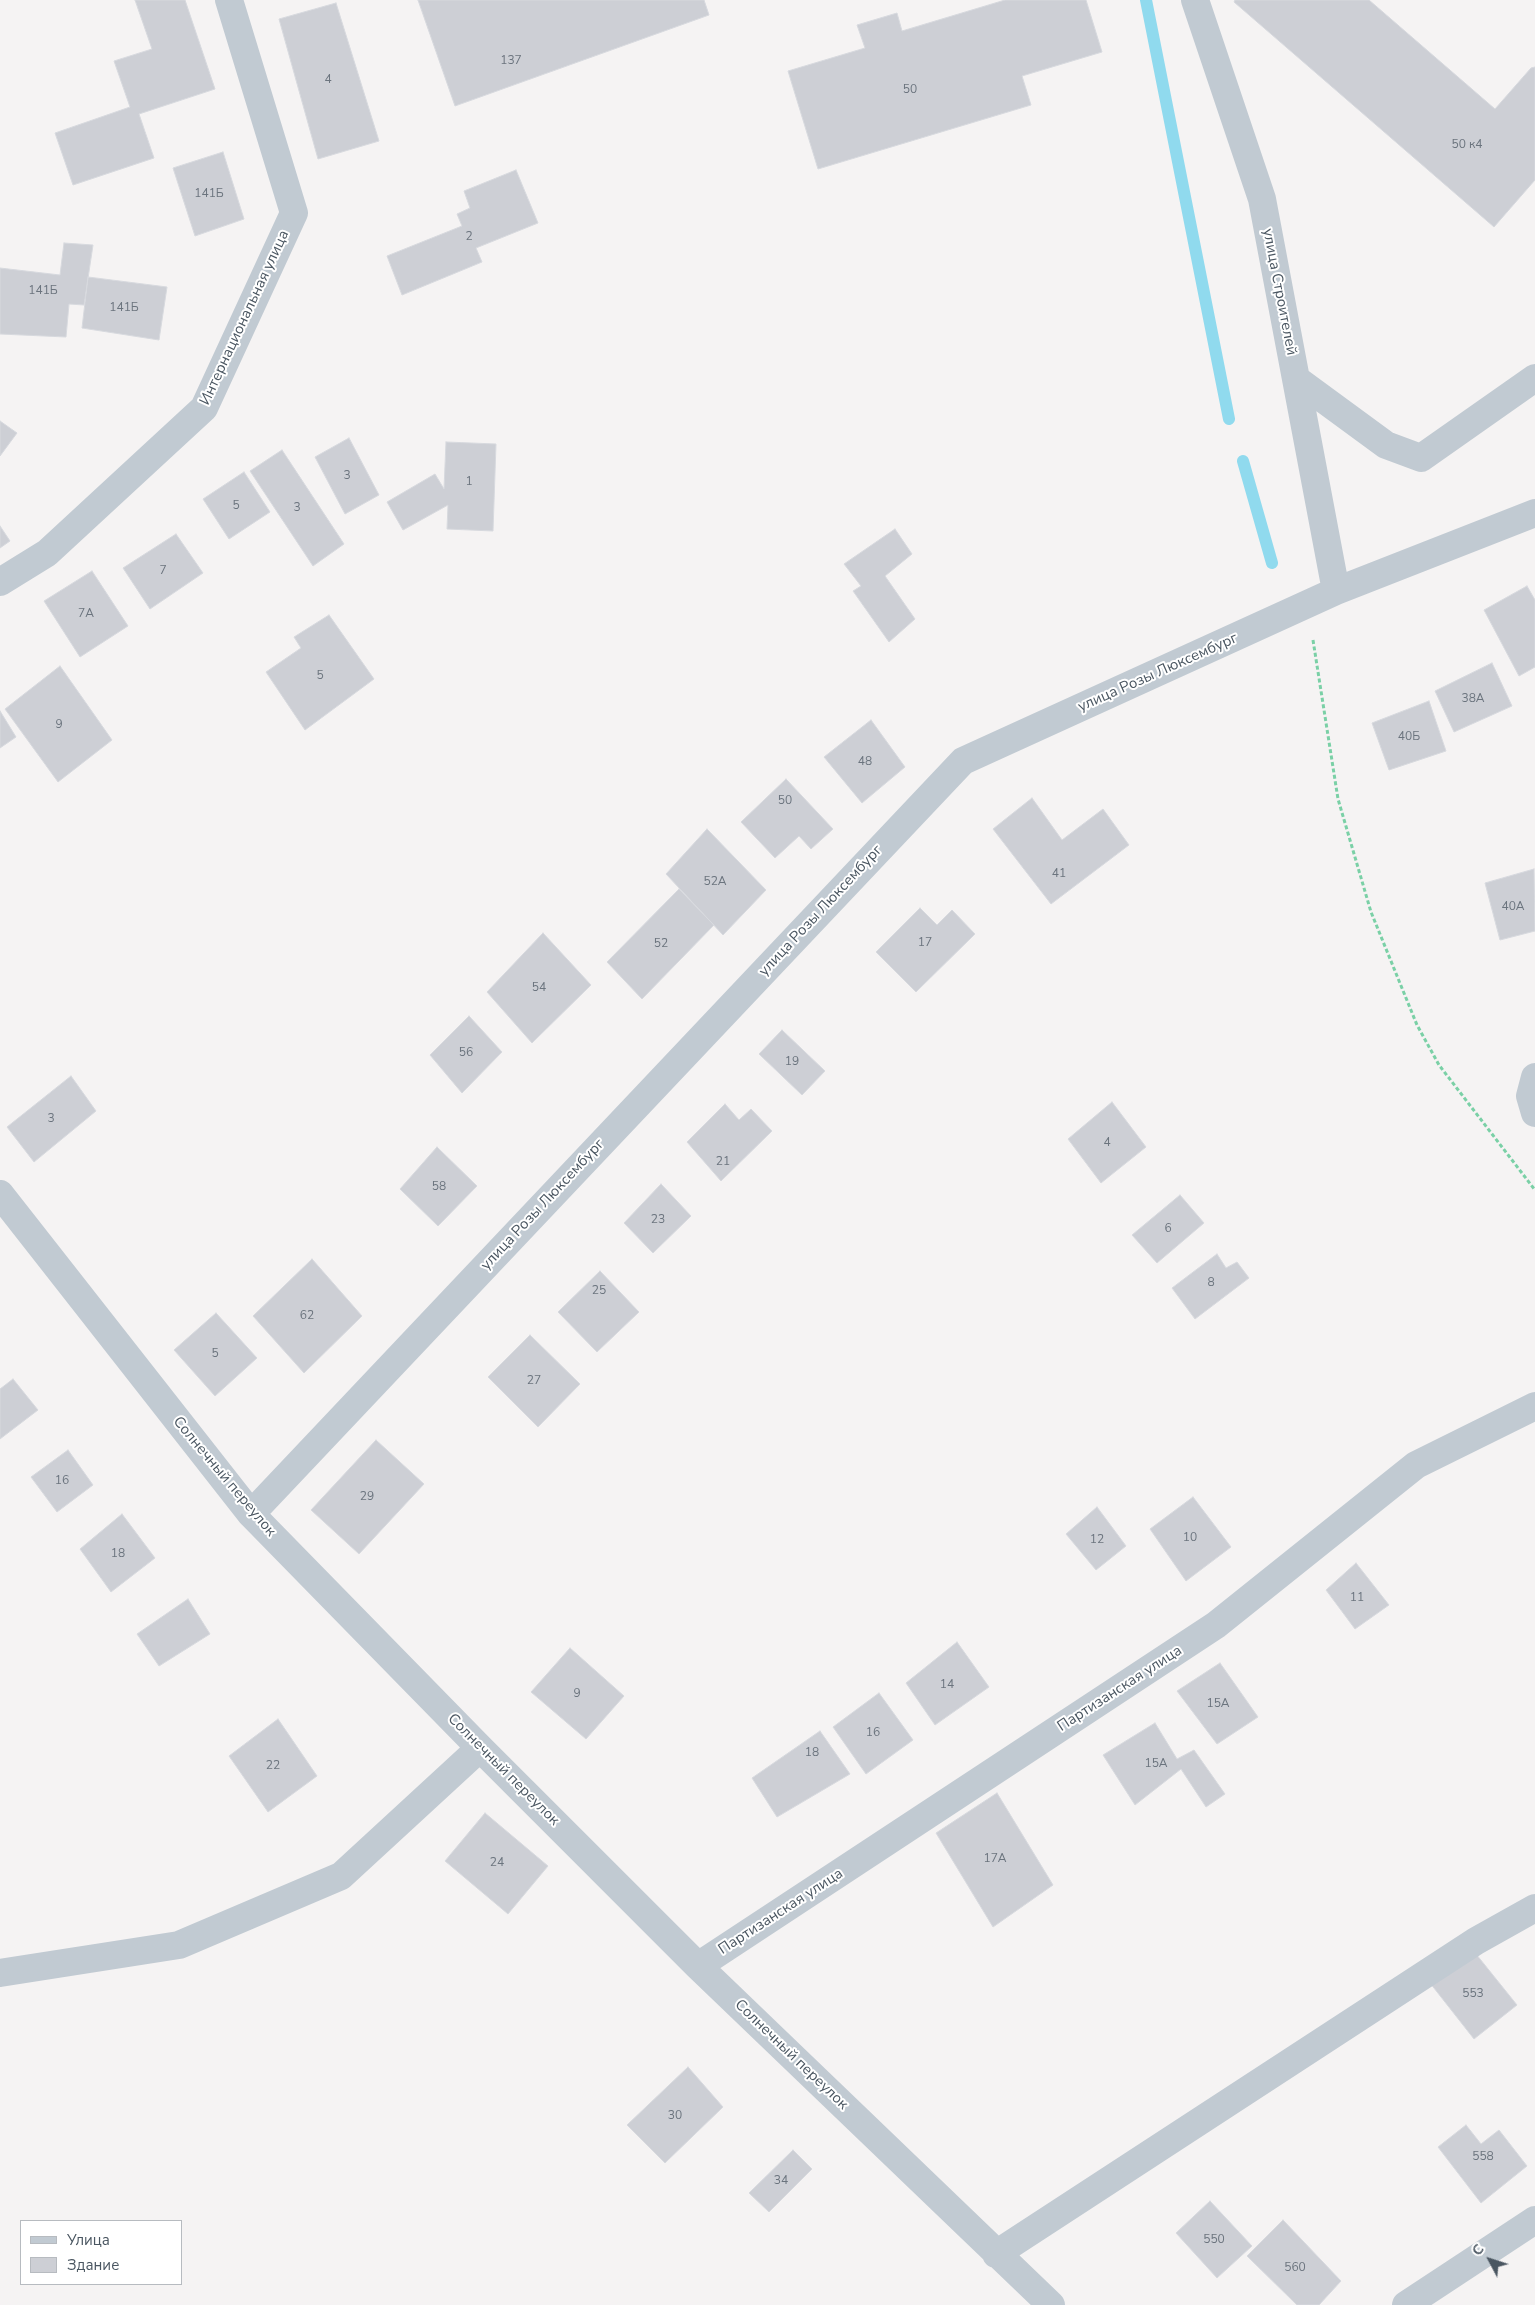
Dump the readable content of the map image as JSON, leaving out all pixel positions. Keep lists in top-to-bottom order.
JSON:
{
  "streets": {
    "street": [
      "улица Строителей",
      "Интернациональная улица",
      "улица Розы Люксембург",
      "Солнечный переулок",
      "Партизанская улица"
    ]
  },
  "crossings": [
    ["улица Строителей", "улица Розы Люксембург"],
    ["улица Розы Люксембург", "Солнечный переулок"],
    ["Солнечный переулок", "Партизанская улица"]
  ],
  "house_numbers": [
    "137",
    "4",
    "50",
    "50 к4",
    "141Б",
    "2",
    "141Б",
    "141Б",
    "3",
    "1",
    "5",
    "3",
    "7",
    "7А",
    "5",
    "38А",
    "9",
    "40Б",
    "48",
    "50",
    "41",
    "52А",
    "40А",
    "17",
    "52",
    "54",
    "56",
    "19",
    "3",
    "4",
    "21",
    "58",
    "23",
    "6",
    "8",
    "25",
    "62",
    "5",
    "27",
    "16",
    "29",
    "10",
    "12",
    "18",
    "11",
    "14",
    "9",
    "15А",
    "16",
    "18",
    "15А",
    "22",
    "17А",
    "24",
    "553",
    "30",
    "558",
    "34",
    "550",
    "560"
  ],
  "legend": ["Улица", "Здание"],
  "north": "top left"
}
